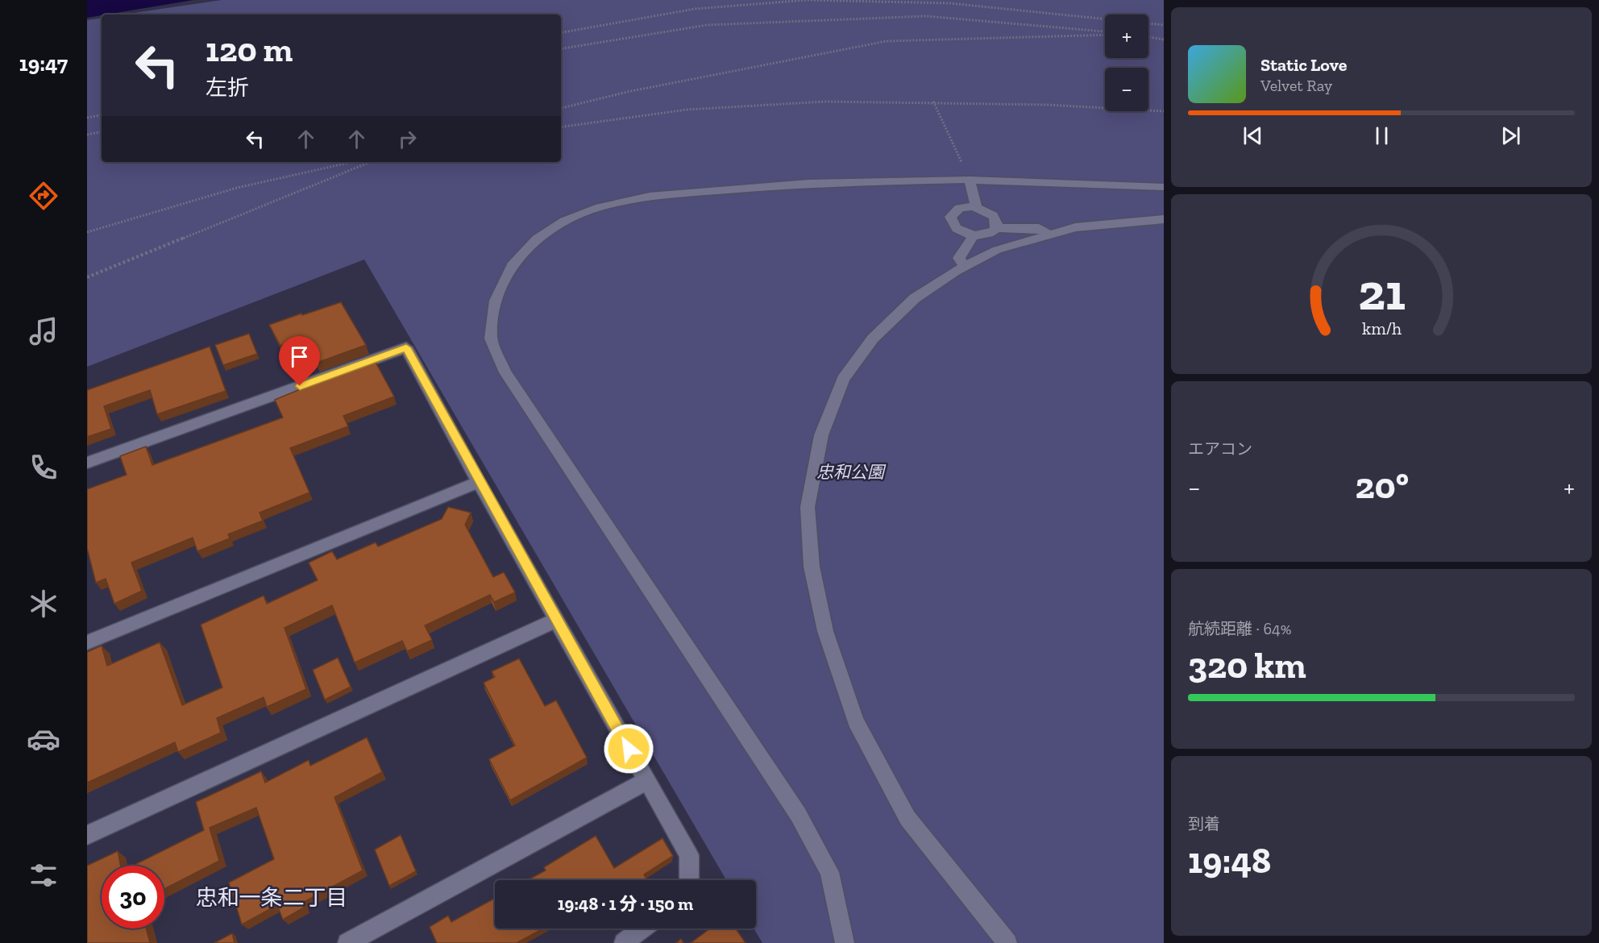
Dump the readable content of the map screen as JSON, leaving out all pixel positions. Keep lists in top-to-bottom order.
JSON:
{
  "districts": ["忠和一条二丁目"],
  "parks": ["忠和公園"],
  "page": {
    "tabs": "19:47",
    "map_buttons": ["+", "−"],
    "turn": ["120 m", "左折"],
    "song": ["Static Love", "Velvet Ray"],
    "tile": [
      "エアコン",
      ["航続距離 · 64%", "320 km"],
      ["到着", "19:48"]
    ],
    "heat": ["−", "20°", "+"],
    "limit": "30",
    "trip": "19:48 · 1 分 · 150 m",
    "gauge": ["21", "km/h"]
  }
}
